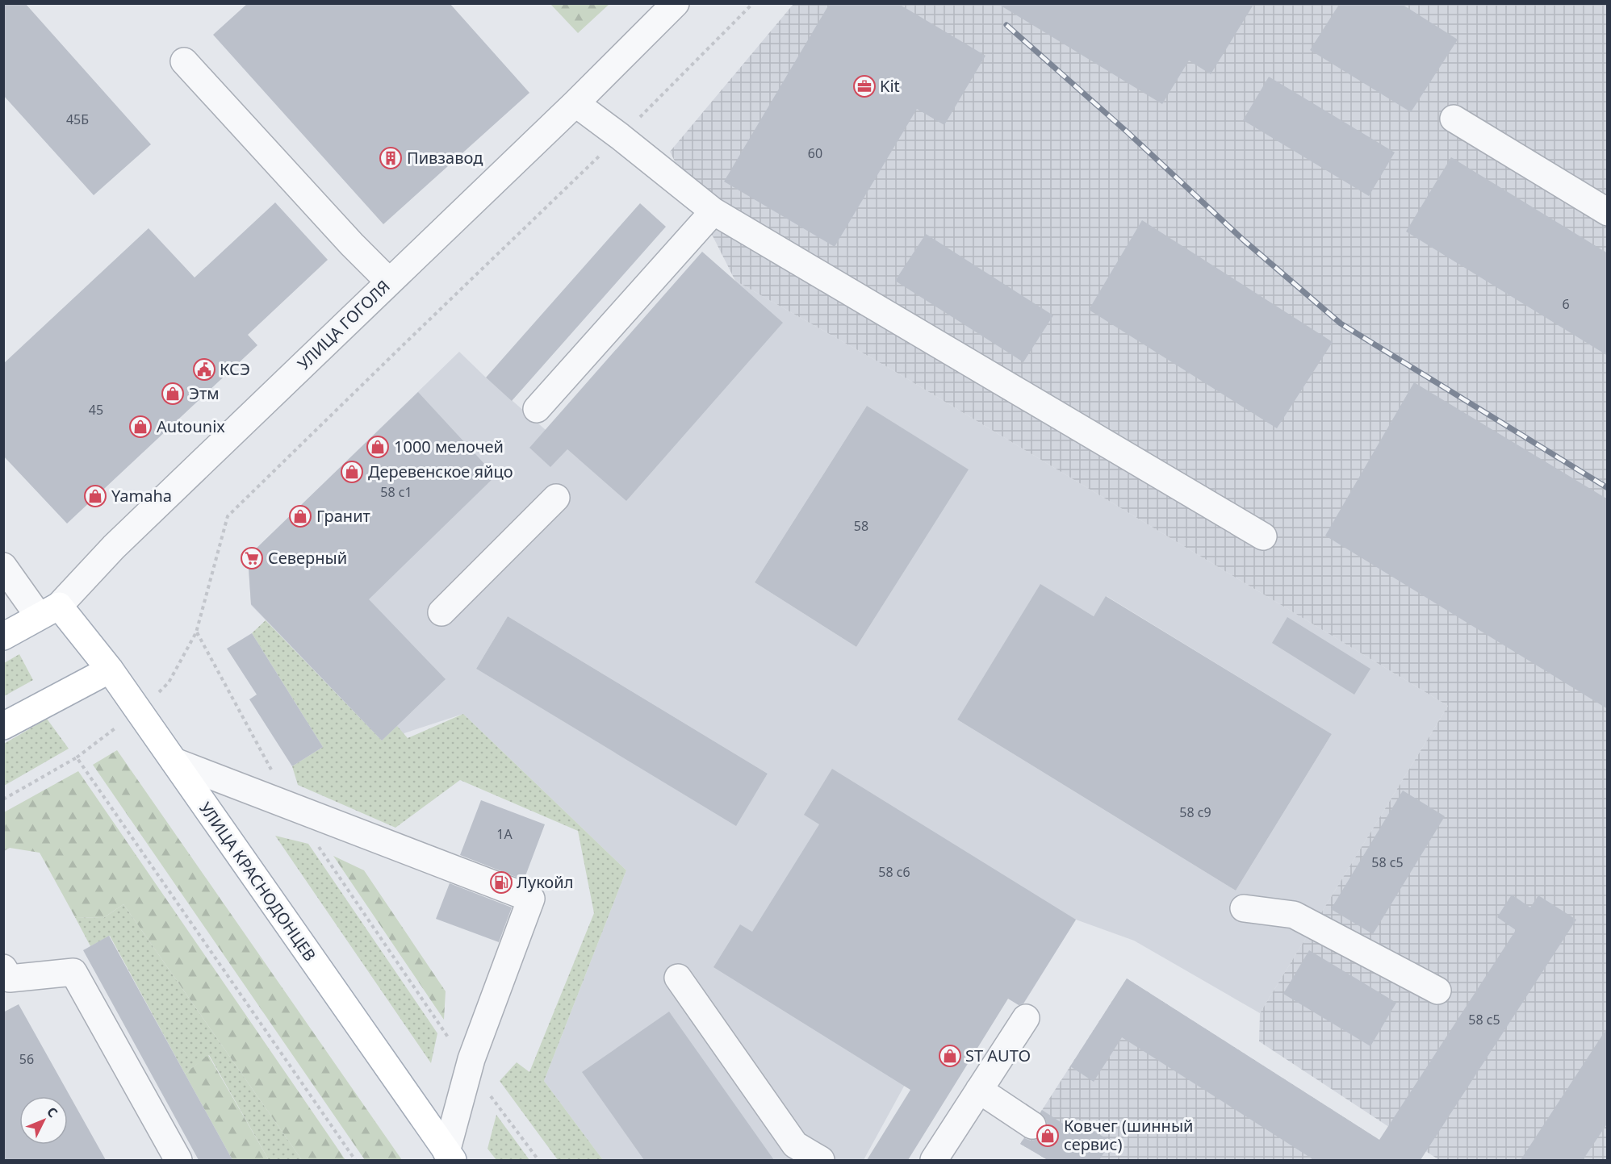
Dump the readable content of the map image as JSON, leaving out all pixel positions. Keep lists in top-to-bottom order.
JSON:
{
  "streets": {
    "main road": ["УЛИЦА ГОГОЛЯ", "УЛИЦА КРАСНОДОНЦЕВ"]
  },
  "crossings": [
    ["УЛИЦА ГОГОЛЯ", "УЛИЦА КРАСНОДОНЦЕВ"]
  ],
  "places": {
    "office": ["Kit"],
    "building": ["Пивзавод"],
    "public building": ["КСЭ"],
    "shop": [
      "Этм",
      "Autounix",
      "1000 мелочей",
      "Деревенское яйцо",
      "Yamaha",
      "Гранит",
      "ST AUTO",
      "Ковчег (шинный сервис)"
    ],
    "supermarket": ["Северный"],
    "fuel station": ["Лукойл"]
  },
  "house_numbers": [
    "45Б",
    "60",
    "6",
    "45",
    "58 с1",
    "58",
    "58 с9",
    "1А",
    "58 с5",
    "58 с6",
    "58 с5",
    "56"
  ],
  "north": "top right"
}
